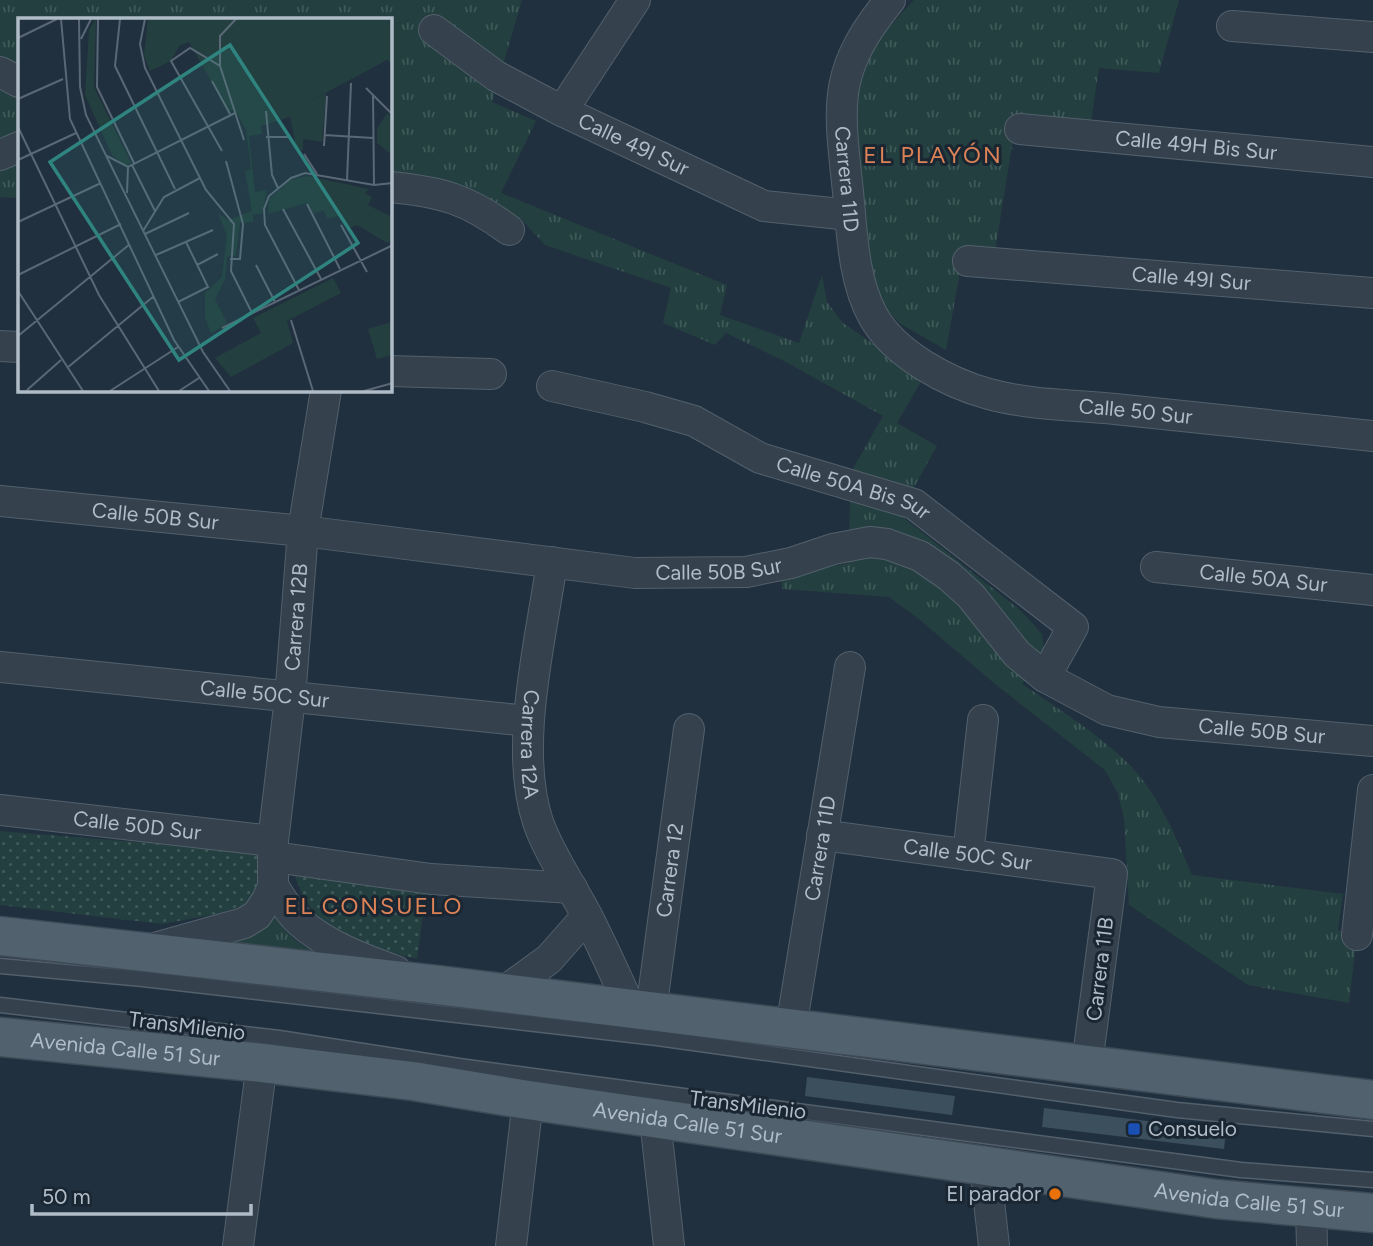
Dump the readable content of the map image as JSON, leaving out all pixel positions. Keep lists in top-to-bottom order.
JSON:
{
  "streets": {
    "main road": ["Avenida Calle 51 Sur"],
    "street": [
      "Calle 49I Sur",
      "Calle 49H Bis Sur",
      "Carrera 11D",
      "Calle 50 Sur",
      "Calle 50A Bis Sur",
      "Calle 50B Sur",
      "Calle 50A Sur",
      "Carrera 12B",
      "Calle 50C Sur",
      "Carrera 12A",
      "Calle 50D Sur",
      "Carrera 12",
      "Carrera 11B"
    ],
    "lane": ["TransMilenio"]
  },
  "crossings": [
    ["Calle 49I Sur", "Carrera 11D"],
    ["Carrera 11D", "Calle 50 Sur"],
    ["Carrera 11D", "Calle 50C Sur"],
    ["Calle 50A Bis Sur", "Calle 50B Sur"],
    ["Calle 50B Sur", "Carrera 12B"],
    ["Calle 50B Sur", "Carrera 12A"],
    ["Carrera 12B", "Calle 50C Sur"],
    ["Carrera 12B", "Calle 50D Sur"],
    ["Calle 50C Sur", "Carrera 12A"],
    ["Calle 50C Sur", "Carrera 11B"],
    ["Carrera 12A", "Calle 50D Sur"],
    ["Carrera 12A", "Carrera 12"]
  ],
  "districts": ["EL PLAYÓN", "EL CONSUELO"],
  "places": {
    "transit": ["Consuelo"],
    "other": ["El parador"]
  },
  "scale_bar": "50 m"
}
